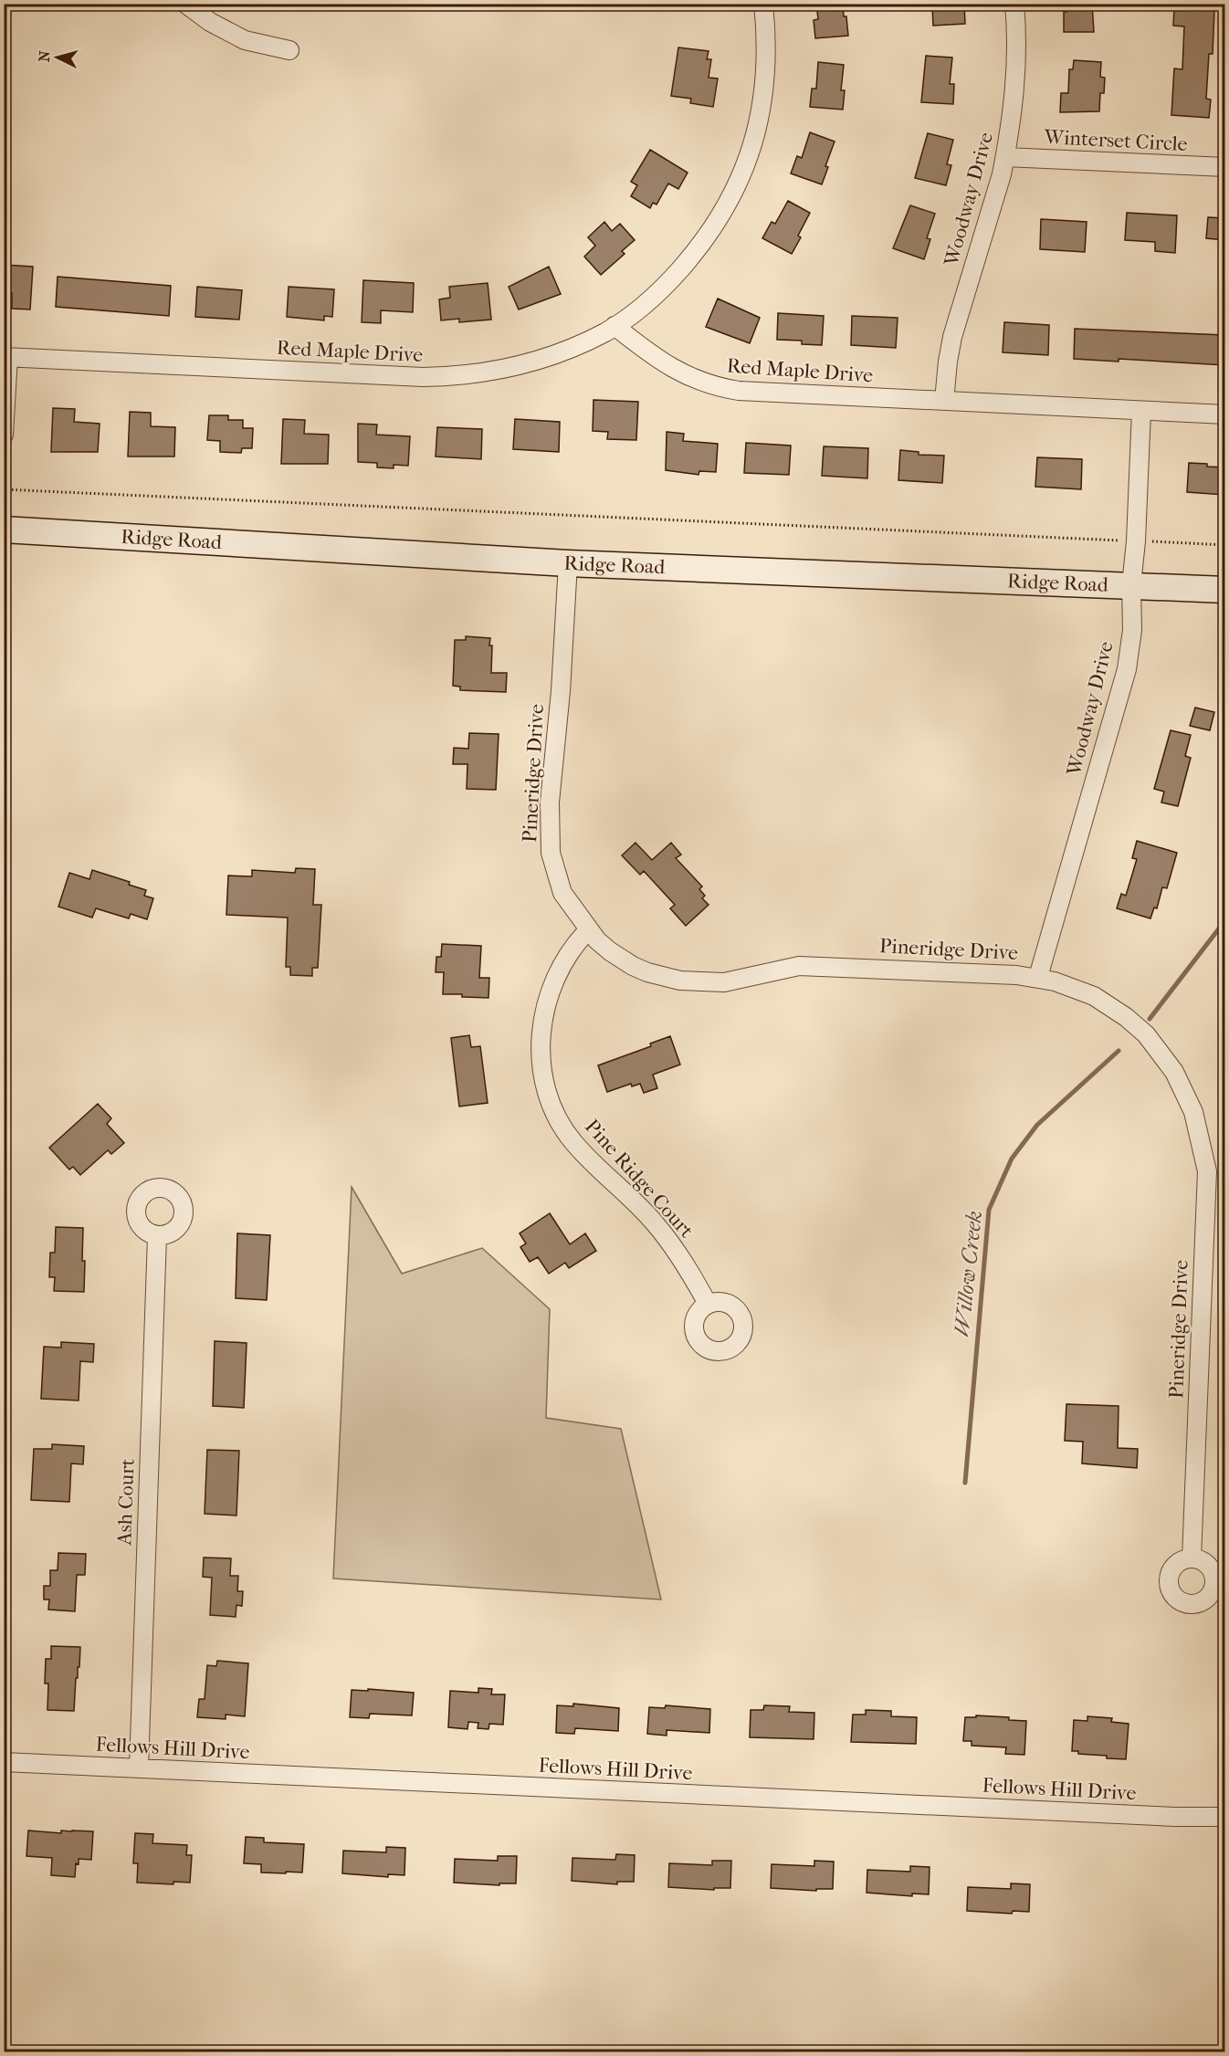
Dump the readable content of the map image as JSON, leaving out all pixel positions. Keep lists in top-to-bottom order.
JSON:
{
  "streets": {
    "street": [
      "Winterset Circle",
      "Woodway Drive",
      "Red Maple Drive",
      "Ridge Road",
      "Pineridge Drive",
      "Pine Ridge Court",
      "Ash Court",
      "Fellows Hill Drive"
    ]
  },
  "crossings": [
    ["Winterset Circle", "Woodway Drive"],
    ["Woodway Drive", "Red Maple Drive"],
    ["Woodway Drive", "Ridge Road"],
    ["Woodway Drive", "Pineridge Drive"],
    ["Ridge Road", "Pineridge Drive"],
    ["Pineridge Drive", "Pine Ridge Court"],
    ["Ash Court", "Fellows Hill Drive"]
  ],
  "water": ["Willow Creek"],
  "north": "left"
}
